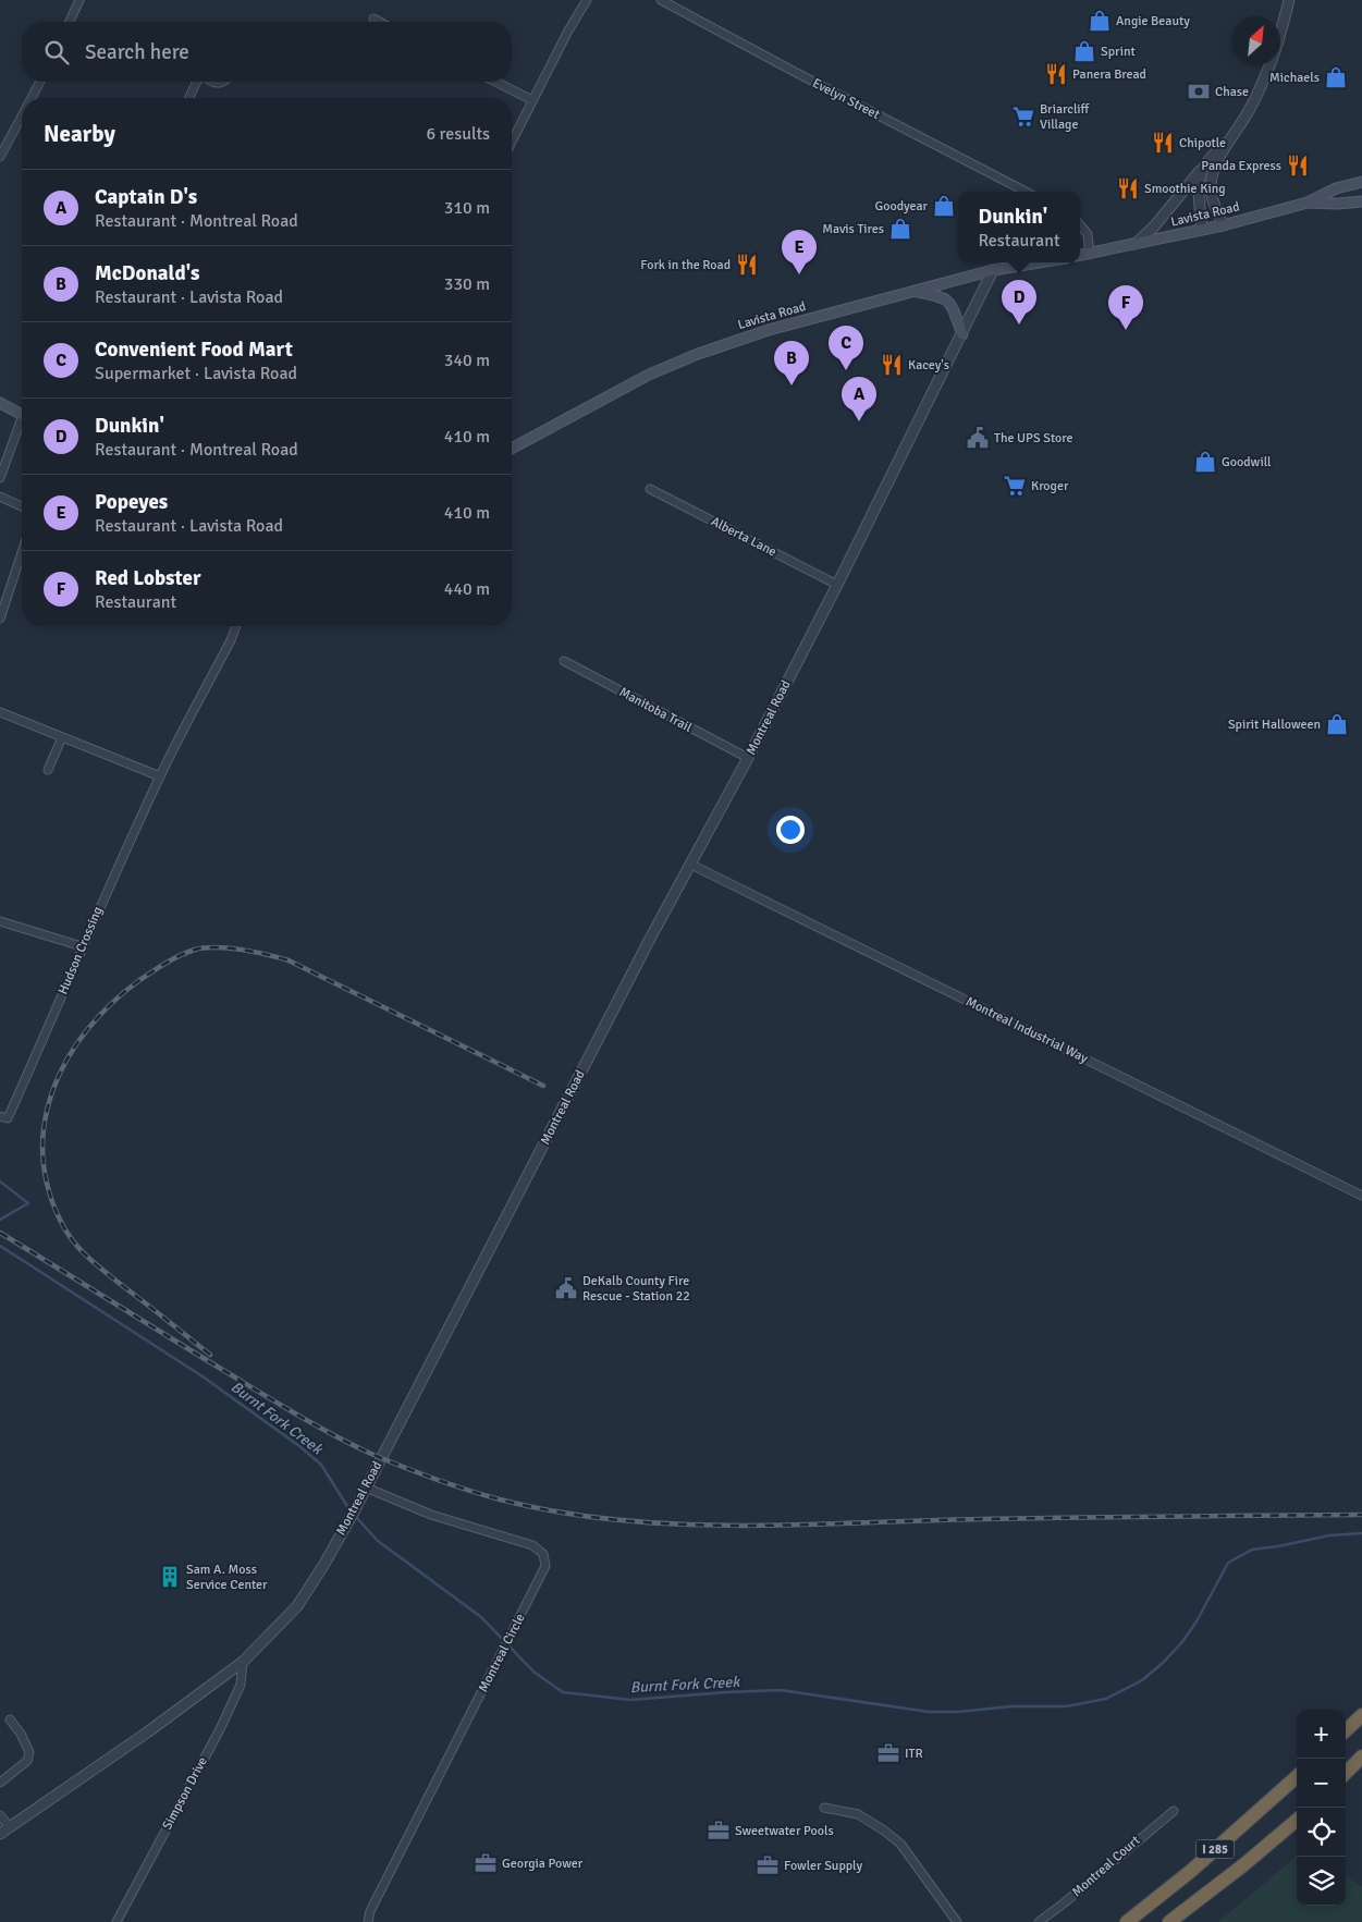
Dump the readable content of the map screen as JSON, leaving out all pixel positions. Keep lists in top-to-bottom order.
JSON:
{
  "streets": {
    "highway": ["I 285"],
    "main road": ["Lavista Road"],
    "street": [
      "Evelyn Street",
      "Alberta Lane",
      "Manitoba Trail",
      "Montreal Road",
      "Hudson Crossing",
      "Montreal Industrial Way",
      "Montreal Circle",
      "Simpson Drive",
      "Montreal Court"
    ]
  },
  "crossings": [
    ["Lavista Road", "Montreal Road"],
    ["Alberta Lane", "Montreal Road"],
    ["Manitoba Trail", "Montreal Road"],
    ["Montreal Road", "Montreal Industrial Way"],
    ["Montreal Road", "Montreal Circle"],
    ["Montreal Road", "Simpson Drive"]
  ],
  "water": ["Burnt Fork Creek"],
  "places": {
    "shop": [
      "Angie Beauty",
      "Sprint",
      "Michaels",
      "Goodyear",
      "Mavis Tires",
      "Goodwill",
      "Spirit Halloween"
    ],
    "restaurant": [
      "Panera Bread",
      "Chipotle",
      "Panda Express",
      "Smoothie King",
      "Fork in the Road",
      "Kacey's"
    ],
    "bank": ["Chase"],
    "supermarket": ["Briarcliff Village", "Kroger"],
    "public building": ["The UPS Store", "DeKalb County Fire Rescue - Station 22"],
    "building": ["Sam A. Moss Service Center"],
    "office": [
      "ITR",
      "Sweetwater Pools",
      "Georgia Power",
      "Fowler Supply"
    ]
  },
  "north": "top right",
  "page": {
    "search": "Search here",
    "heading": ["Nearby", "6 results"],
    "list": [
      {
        "mark": "A",
        "name": "Captain D's",
        "note": "Restaurant · Montreal Road",
        "value": "310 m"
      },
      {
        "mark": "B",
        "name": "McDonald's",
        "note": "Restaurant · Lavista Road",
        "value": "330 m"
      },
      {
        "mark": "C",
        "name": "Convenient Food Mart",
        "note": "Supermarket · Lavista Road",
        "value": "340 m"
      },
      {
        "mark": "D",
        "name": "Dunkin'",
        "note": "Restaurant · Montreal Road",
        "value": "410 m"
      },
      {
        "mark": "E",
        "name": "Popeyes",
        "note": "Restaurant · Lavista Road",
        "value": "410 m"
      },
      {
        "mark": "F",
        "name": "Red Lobster",
        "note": "Restaurant",
        "value": "440 m"
      }
    ],
    "popup": ["Dunkin'", "Restaurant"],
    "pins": [
      "E",
      "D",
      "F",
      "C",
      "B",
      "A"
    ],
    "map_buttons": ["+", "−"]
  }
}
